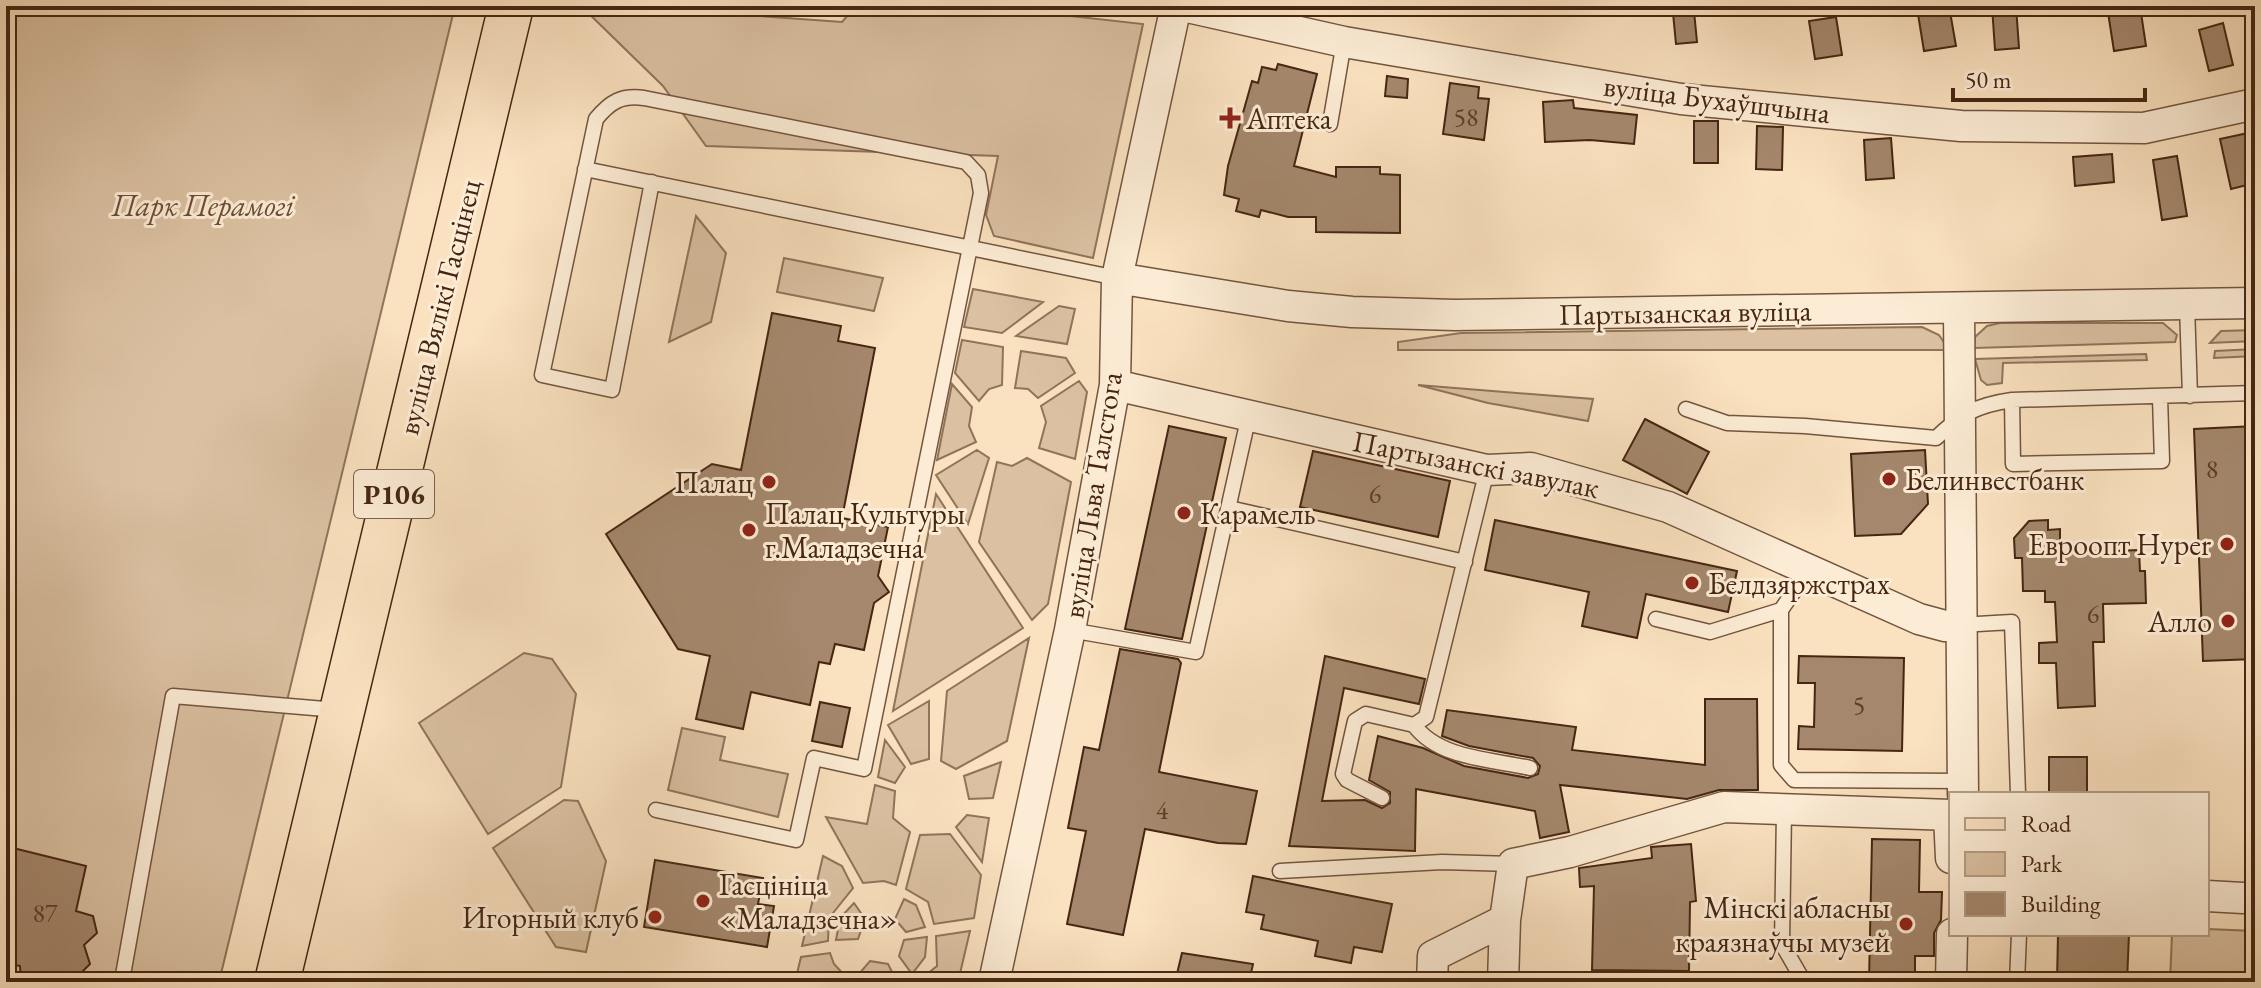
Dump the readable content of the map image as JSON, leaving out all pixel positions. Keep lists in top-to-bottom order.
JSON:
{
  "streets": {
    "main road": ["вуліца Вялікі Гасцінец", "Р106"],
    "street": [
      "вуліца Бухаўшчына",
      "Партызанская вуліца",
      "Партызанскі завулак",
      "вуліца Льва Талстога"
    ]
  },
  "crossings": [
    ["Партызанская вуліца", "вуліца Льва Талстога"],
    ["Партызанскі завулак", "вуліца Льва Талстога"]
  ],
  "parks": ["Парк Перамогі"],
  "places": {
    "health": ["Аптека"],
    "other": [
      "Белинвестбанк",
      "Палац",
      "Карамель",
      "Палац Культуры г.Маладзечна",
      "Евроопт Hyper",
      "Белдзяржстрах",
      "Алло",
      "Гасцініца «Маладзечна»",
      "Игорный клуб",
      "Мінскі абласны краязнаўчы музей"
    ]
  },
  "house_numbers": [
    "58",
    "8",
    "6",
    "6",
    "5",
    "4",
    "87"
  ],
  "legend": ["Road", "Park", "Building"],
  "scale_bar": "50 m"
}
